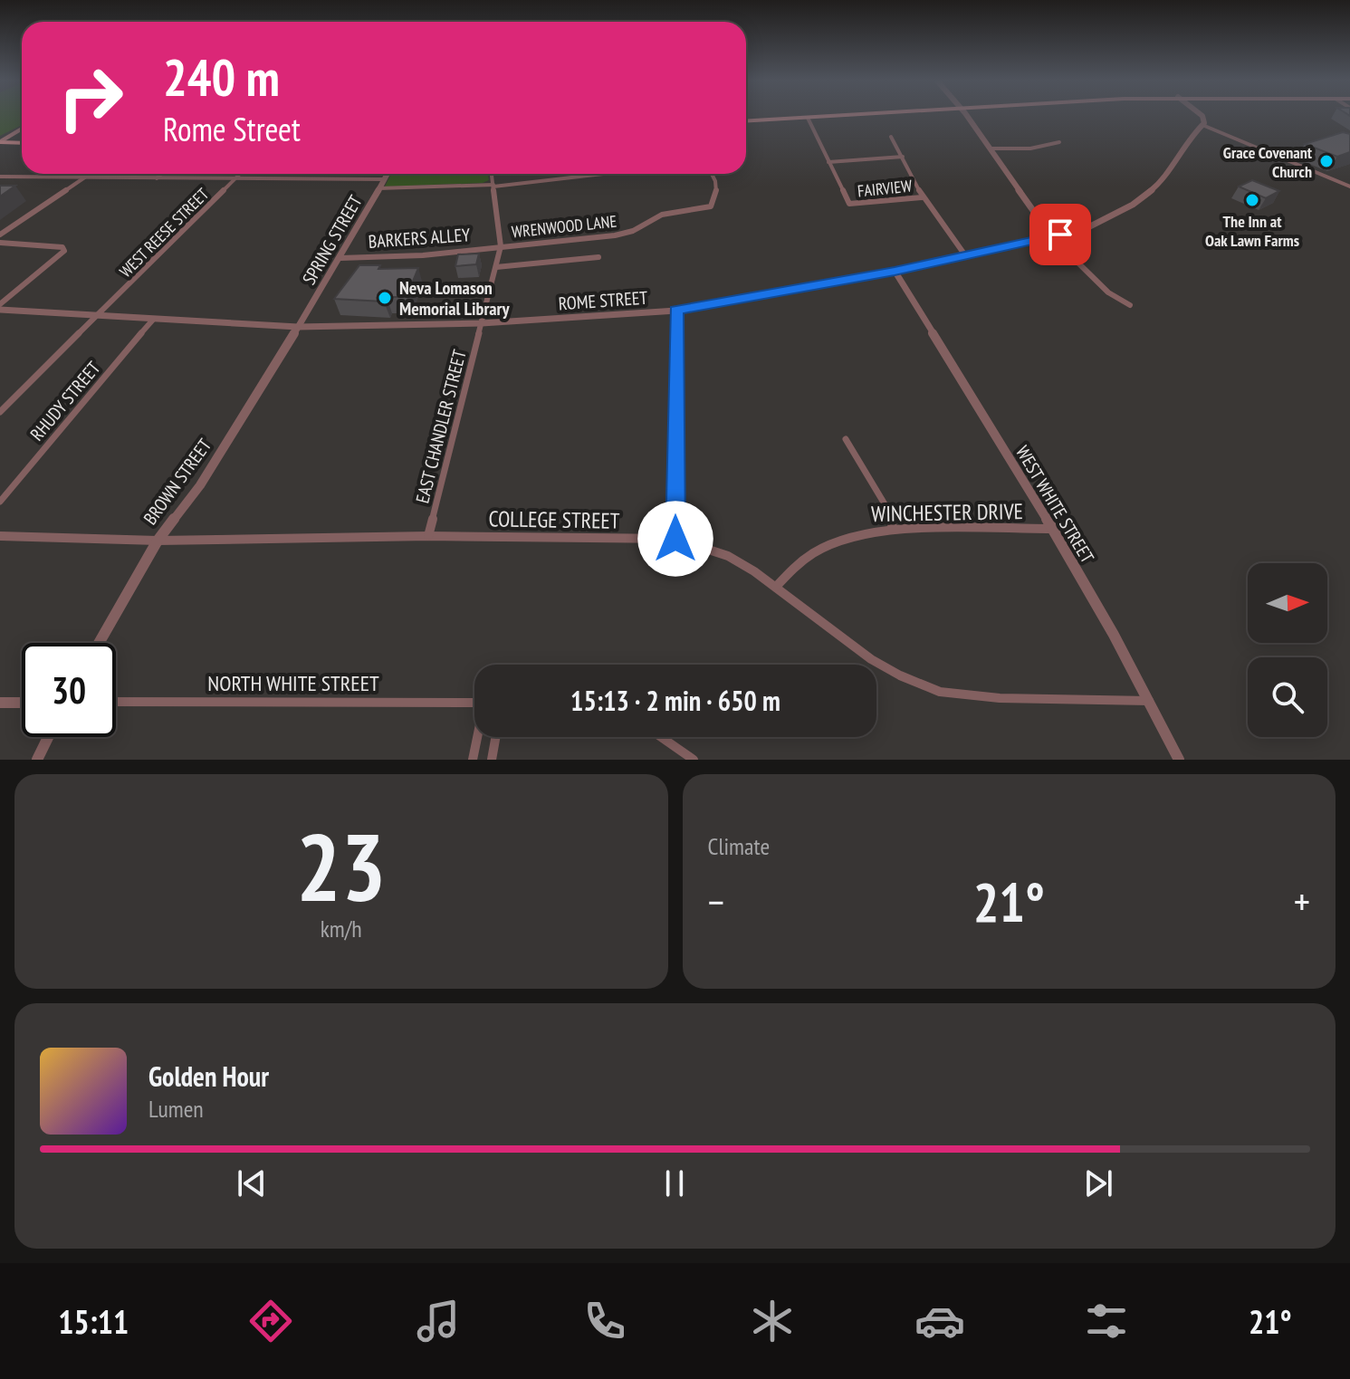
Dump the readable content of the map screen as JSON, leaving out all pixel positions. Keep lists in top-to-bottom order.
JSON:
{
  "streets": {
    "street": [
      "FAIRVIEW",
      "WRENWOOD LANE",
      "WEST REESE STREET",
      "BARKERS ALLEY",
      "SPRING STREET",
      "ROME STREET",
      "RHUDY STREET",
      "EAST CHANDLER STREET",
      "BROWN STREET",
      "WEST WHITE STREET",
      "WINCHESTER DRIVE",
      "COLLEGE STREET",
      "NORTH WHITE STREET"
    ]
  },
  "crossings": [
    ["WRENWOOD LANE", "BARKERS ALLEY"],
    ["WRENWOOD LANE", "EAST CHANDLER STREET"],
    ["WEST REESE STREET", "ROME STREET"],
    ["BARKERS ALLEY", "SPRING STREET"],
    ["BARKERS ALLEY", "EAST CHANDLER STREET"],
    ["SPRING STREET", "ROME STREET"],
    ["SPRING STREET", "BROWN STREET"],
    ["ROME STREET", "RHUDY STREET"],
    ["ROME STREET", "EAST CHANDLER STREET"],
    ["ROME STREET", "BROWN STREET"],
    ["ROME STREET", "WEST WHITE STREET"],
    ["EAST CHANDLER STREET", "COLLEGE STREET"],
    ["BROWN STREET", "COLLEGE STREET"],
    ["WEST WHITE STREET", "WINCHESTER DRIVE"],
    ["WEST WHITE STREET", "COLLEGE STREET"],
    ["WINCHESTER DRIVE", "COLLEGE STREET"]
  ],
  "places": ["Grace Covenant Church", "The Inn at Oak Lawn Farms", "Neva Lomason Memorial Library"],
  "north": "right",
  "page": {
    "turn": ["240 m", "Rome Street"],
    "limit": "30",
    "trip": "15:13 · 2 min · 650 m",
    "tile": [
      ["23", "km/h"],
      "Climate"
    ],
    "heat": ["−", "21°", "+"],
    "song": ["Golden Hour", "Lumen"],
    "tabs": ["15:11", "21°"]
  }
}
